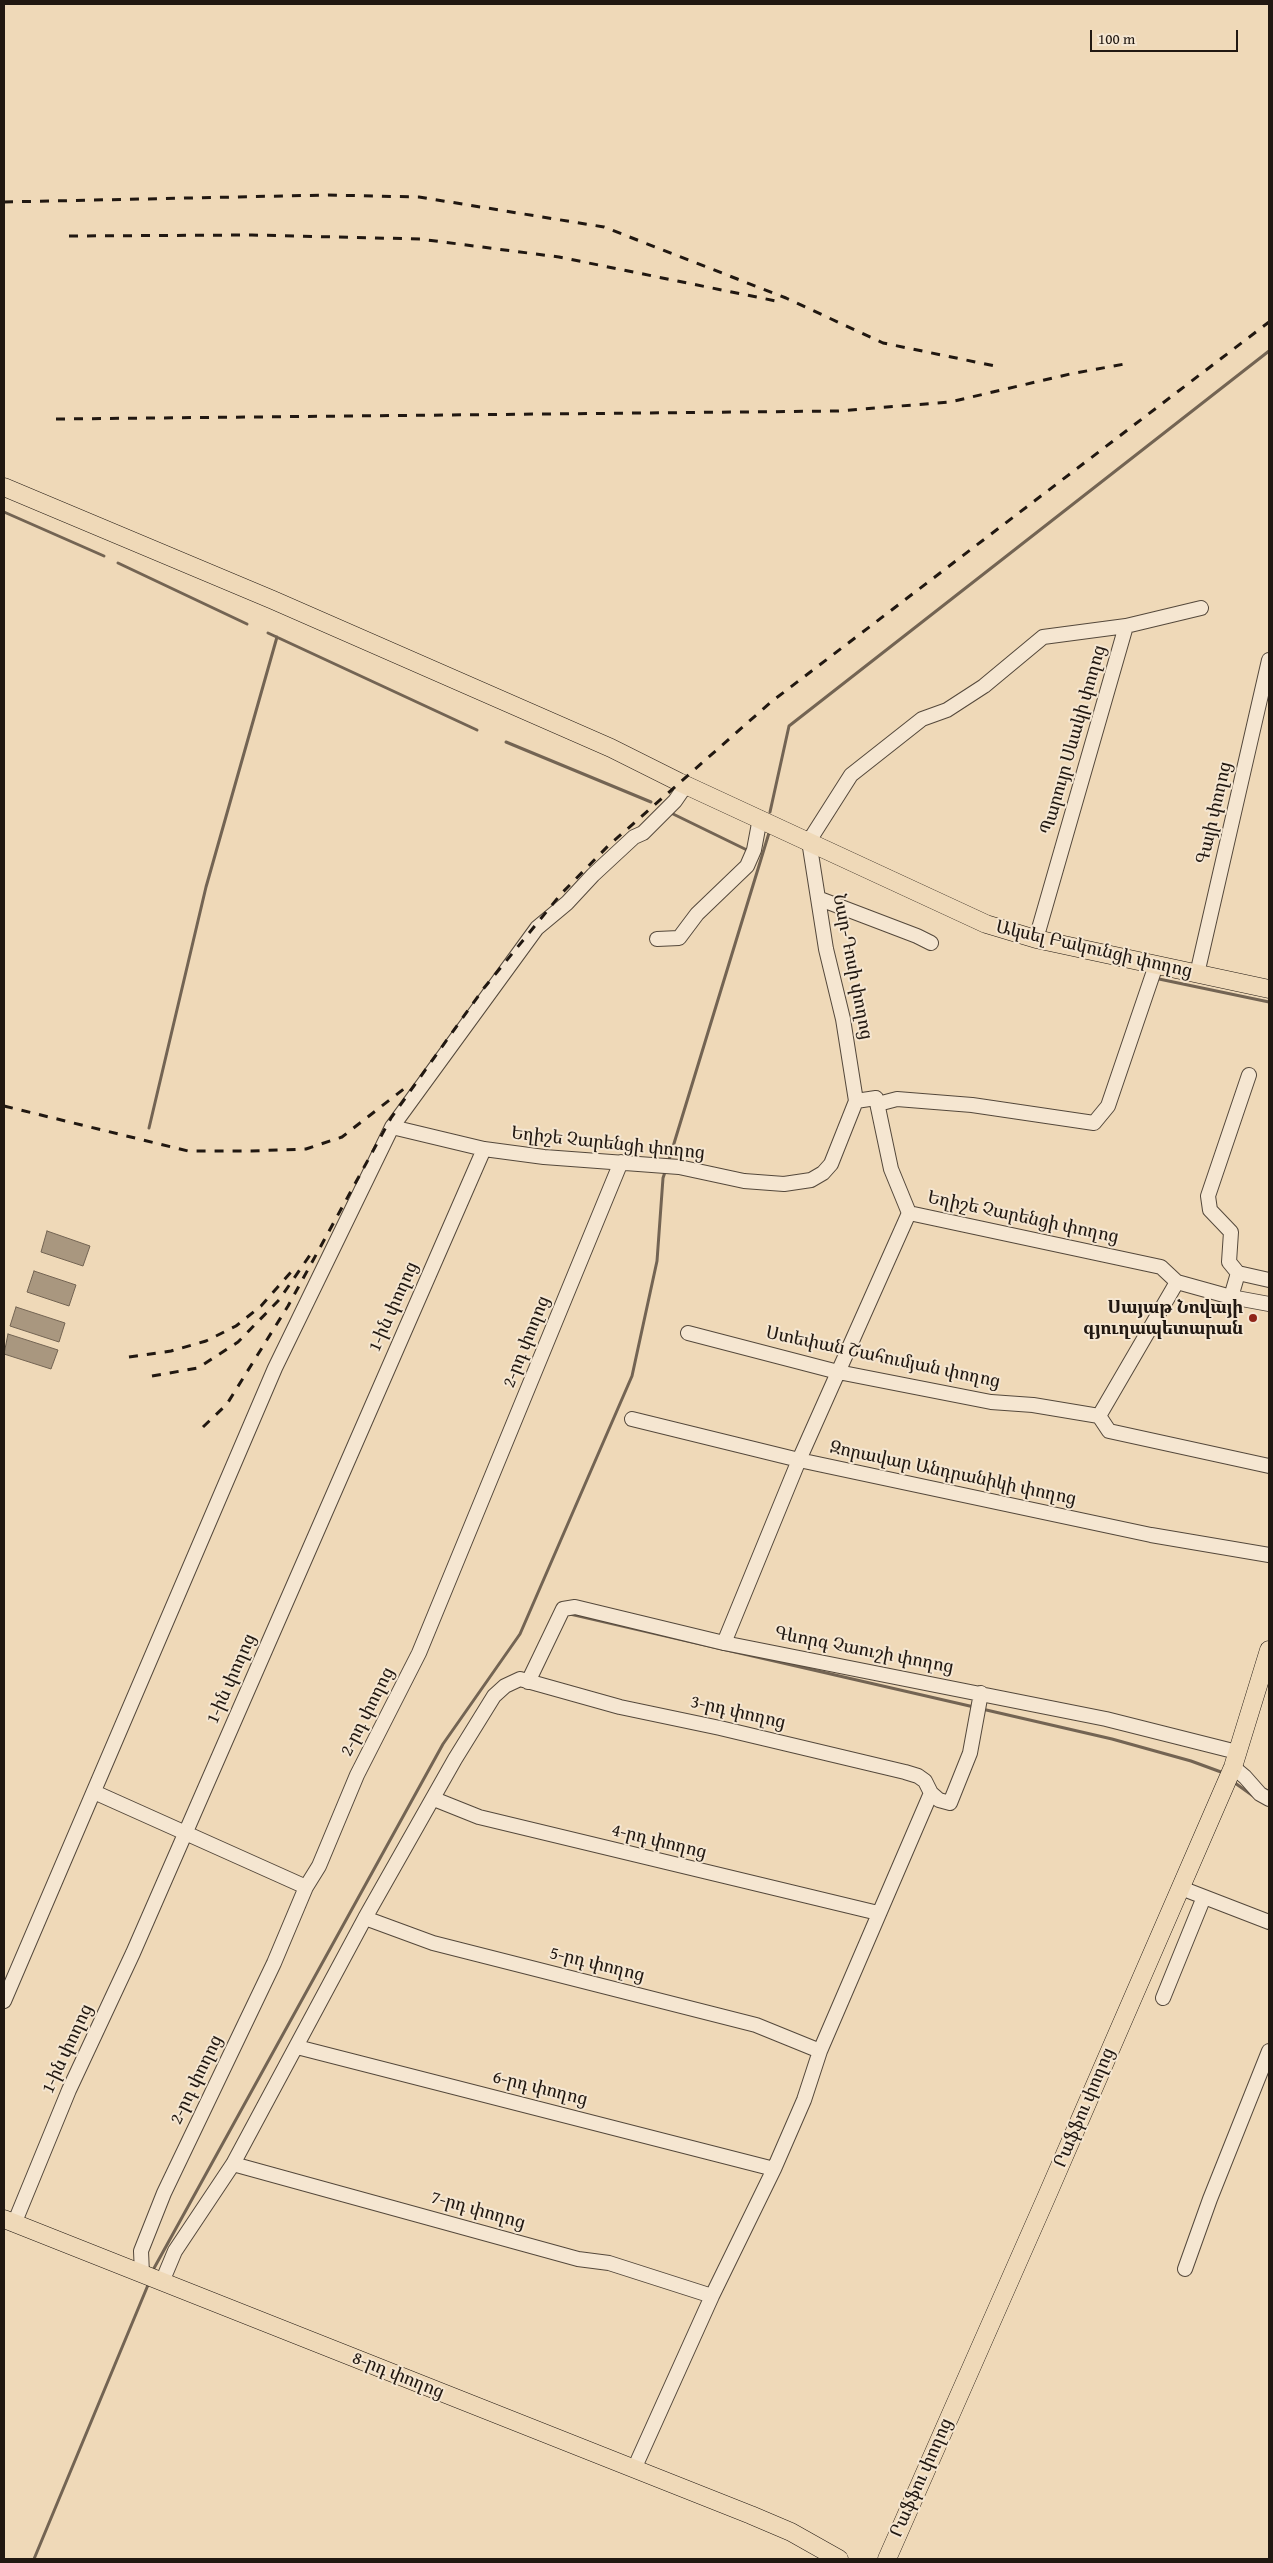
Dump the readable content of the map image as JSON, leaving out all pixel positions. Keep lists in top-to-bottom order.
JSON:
{
  "streets": {
    "main road": ["Ակսել Բակունցի փողոց", "Րաֆֆու փողոց", "8-րդ փողոց"],
    "street": [
      "Պարույր Սևակի փողոց",
      "Գայի փողոց",
      "Նար-Դոսի փողոց",
      "Եղիշե Չարենցի փողոց",
      "1-ին փողոց",
      "2-րդ փողոց",
      "Ստեփան Շահումյան փողոց",
      "Զորավար Անդրանիկի փողոց",
      "Գևորգ Չաուշի փողոց",
      "3-րդ փողոց",
      "4-րդ փողոց",
      "5-րդ փողոց",
      "6-րդ փողոց",
      "7-րդ փողոց"
    ]
  },
  "crossings": [
    ["Պարույր Սևակի փողոց", "Ակսել Բակունցի փողոց"],
    ["Գայի փողոց", "Ակսել Բակունցի փողոց"],
    ["Ակսել Բակունցի փողոց", "Նար-Դոսի փողոց"],
    ["Նար-Դոսի փողոց", "Եղիշե Չարենցի փողոց"],
    ["Եղիշե Չարենցի փողոց", "1-ին փողոց"],
    ["Եղիշե Չարենցի փողոց", "2-րդ փողոց"],
    ["1-ին փողոց", "8-րդ փողոց"],
    ["2-րդ փողոց", "8-րդ փողոց"],
    ["Գևորգ Չաուշի փողոց", "3-րդ փողոց"],
    ["Գևորգ Չաուշի փողոց", "Րաֆֆու փողոց"]
  ],
  "places": ["Սայաթ Նովայի գյուղապետարան"],
  "scale_bar": "100 m"
}
